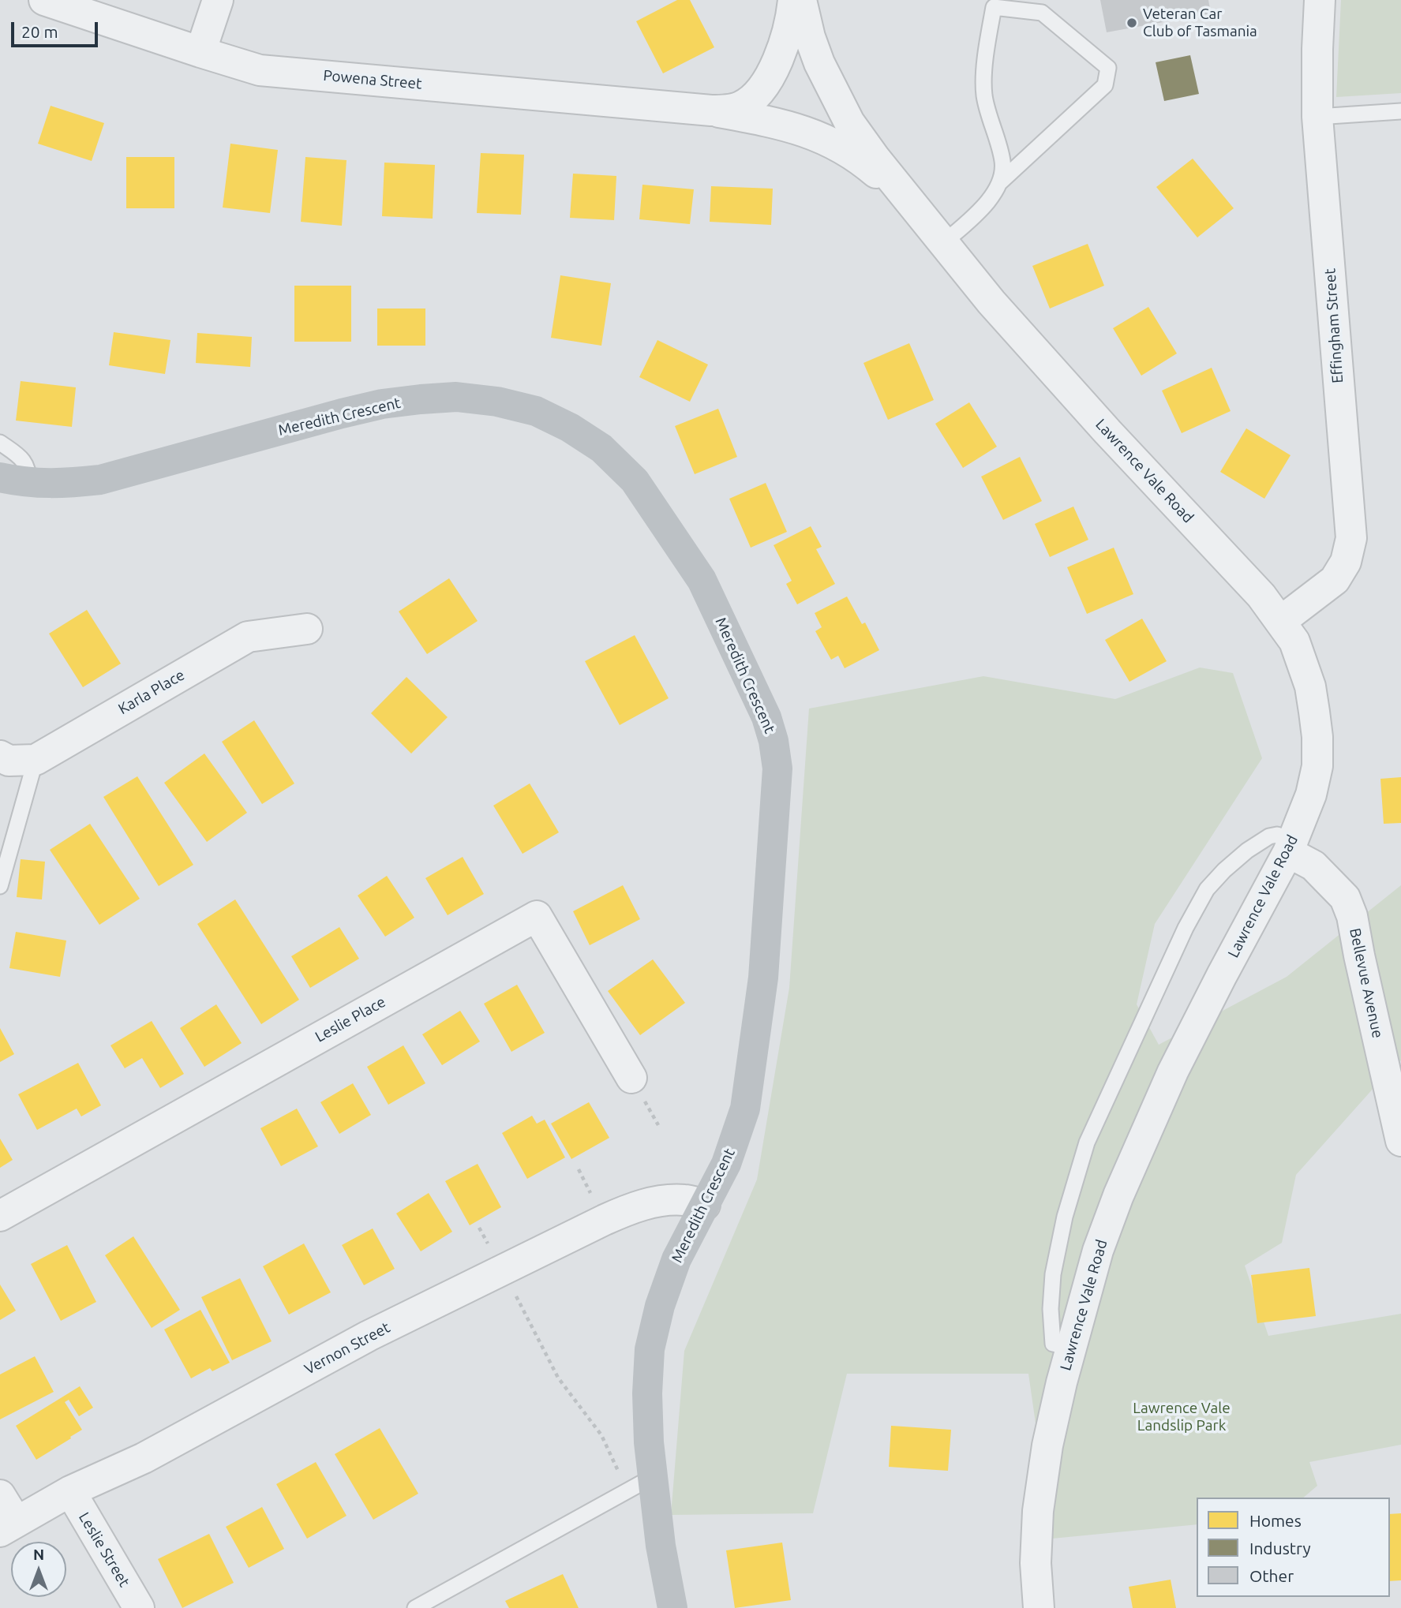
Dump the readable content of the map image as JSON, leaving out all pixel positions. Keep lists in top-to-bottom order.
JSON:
{
  "streets": {
    "street": [
      "Powena Street",
      "Effingham Street",
      "Meredith Crescent",
      "Lawrence Vale Road",
      "Karla Place",
      "Bellevue Avenue",
      "Leslie Place",
      "Vernon Street",
      "Leslie Street"
    ]
  },
  "crossings": [
    ["Powena Street", "Lawrence Vale Road"],
    ["Effingham Street", "Lawrence Vale Road"],
    ["Meredith Crescent", "Vernon Street"],
    ["Lawrence Vale Road", "Bellevue Avenue"],
    ["Vernon Street", "Leslie Street"]
  ],
  "parks": ["Lawrence Vale Landslip Park"],
  "places": ["Veteran Car Club of Tasmania"],
  "legend": ["Homes", "Industry", "Other"],
  "scale_bar": "20 m",
  "north": "top"
}
